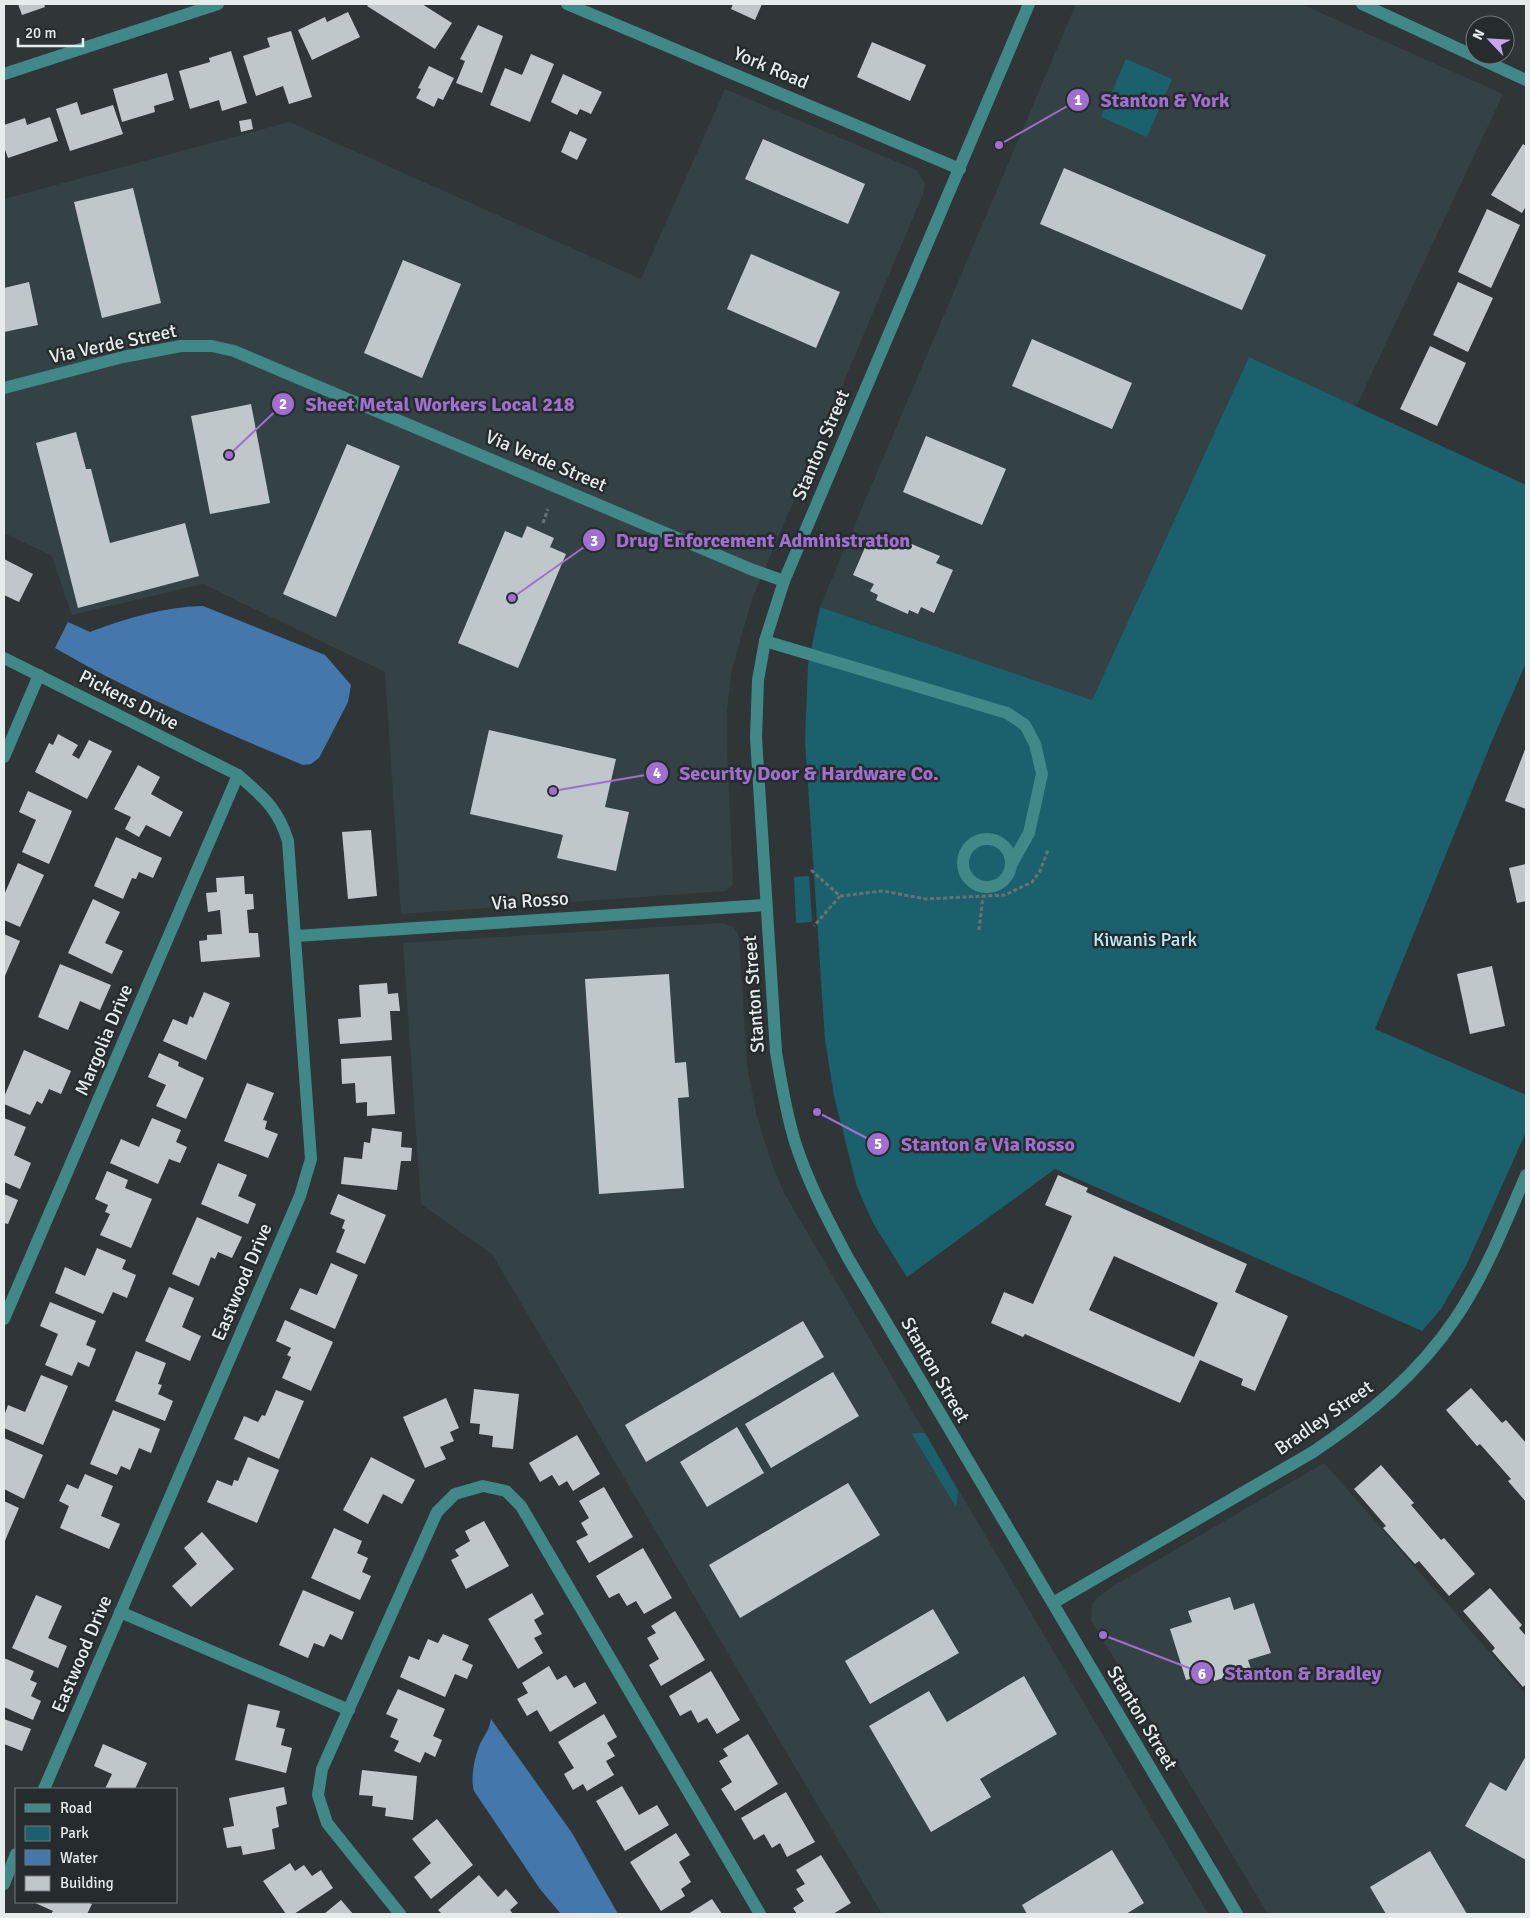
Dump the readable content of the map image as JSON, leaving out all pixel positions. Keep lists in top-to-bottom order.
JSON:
{
  "streets": {
    "street": [
      "York Road",
      "Via Verde Street",
      "Stanton Street",
      "Pickens Drive",
      "Via Rosso",
      "Margolia Drive",
      "Eastwood Drive",
      "Bradley Street"
    ]
  },
  "crossings": [
    ["York Road", "Stanton Street"],
    ["Via Verde Street", "Stanton Street"],
    ["Stanton Street", "Via Rosso"],
    ["Stanton Street", "Bradley Street"],
    ["Pickens Drive", "Margolia Drive"],
    ["Pickens Drive", "Eastwood Drive"],
    ["Via Rosso", "Eastwood Drive"],
    ["Margolia Drive", "Eastwood Drive"]
  ],
  "parks": ["Kiwanis Park"],
  "places": [
    "Stanton & York",
    "Sheet Metal Workers Local 218",
    "Drug Enforcement Administration",
    "Security Door & Hardware Co.",
    "Stanton & Via Rosso",
    "Stanton & Bradley"
  ],
  "legend": [
    "Road",
    "Park",
    "Water",
    "Building"
  ],
  "scale_bar": "20 m",
  "north": "top left"
}
